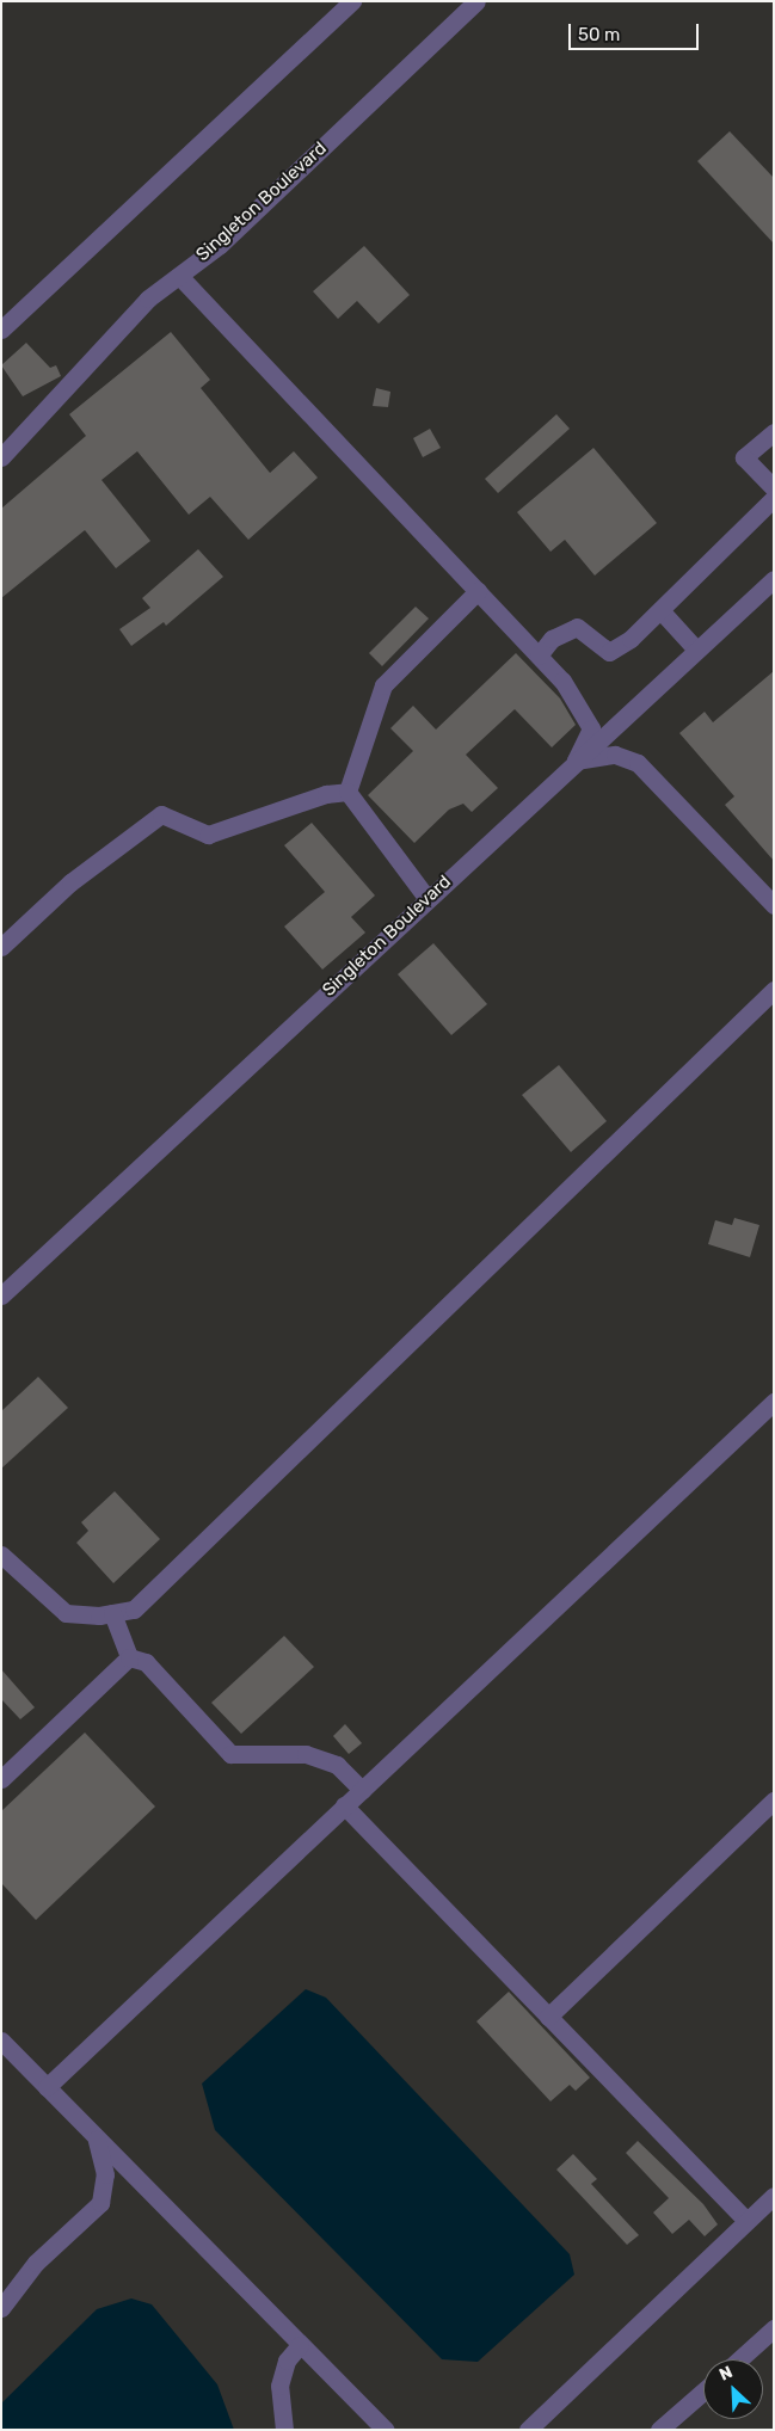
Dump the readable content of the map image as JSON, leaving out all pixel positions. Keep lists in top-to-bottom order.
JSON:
{
  "streets": {
    "lane": ["Singleton Boulevard"]
  },
  "scale_bar": "50 m",
  "north": "top left"
}
